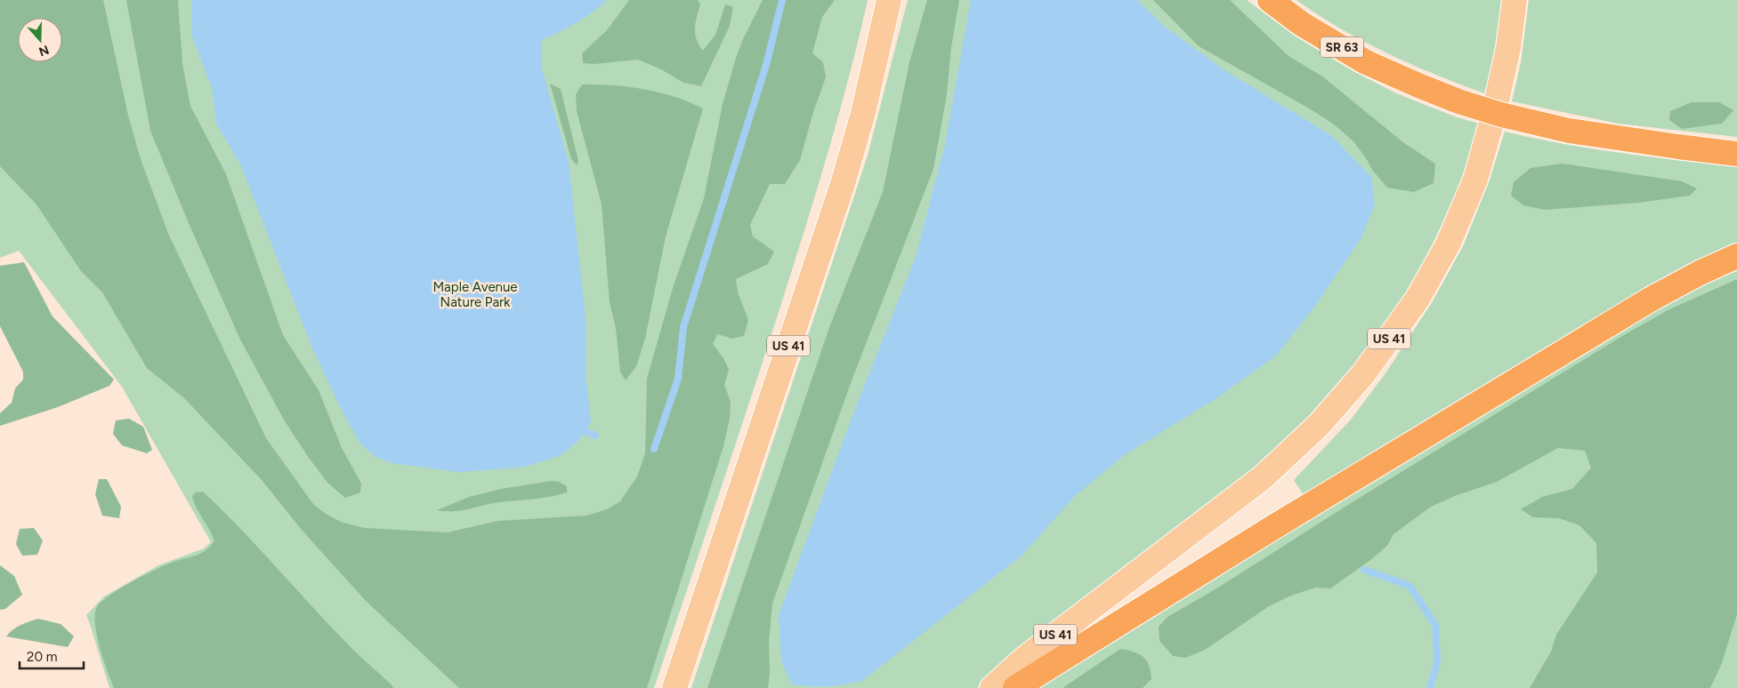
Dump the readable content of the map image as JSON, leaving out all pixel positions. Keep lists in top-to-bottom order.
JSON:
{
  "streets": {
    "highway": ["SR 63"],
    "main road": ["US 41"]
  },
  "parks": ["Maple Avenue Nature Park"],
  "scale_bar": "20 m",
  "north": "bottom"
}
